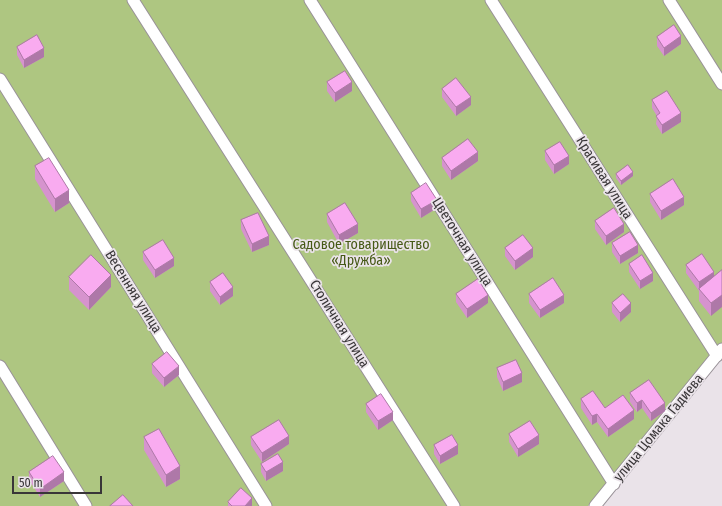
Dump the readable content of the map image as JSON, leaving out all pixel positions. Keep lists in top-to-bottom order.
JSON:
{
  "streets": {
    "street": [
      "Красивая улица",
      "Цветочная улица",
      "Весенняя улица",
      "Столичная улица",
      "улица Цомака Гадиева"
    ]
  },
  "crossings": [
    ["Красивая улица", "улица Цомака Гадиева"],
    ["Цветочная улица", "улица Цомака Гадиева"]
  ],
  "parks": ["Садовое товарищество «Дружба»"],
  "scale_bar": "50 m"
}
